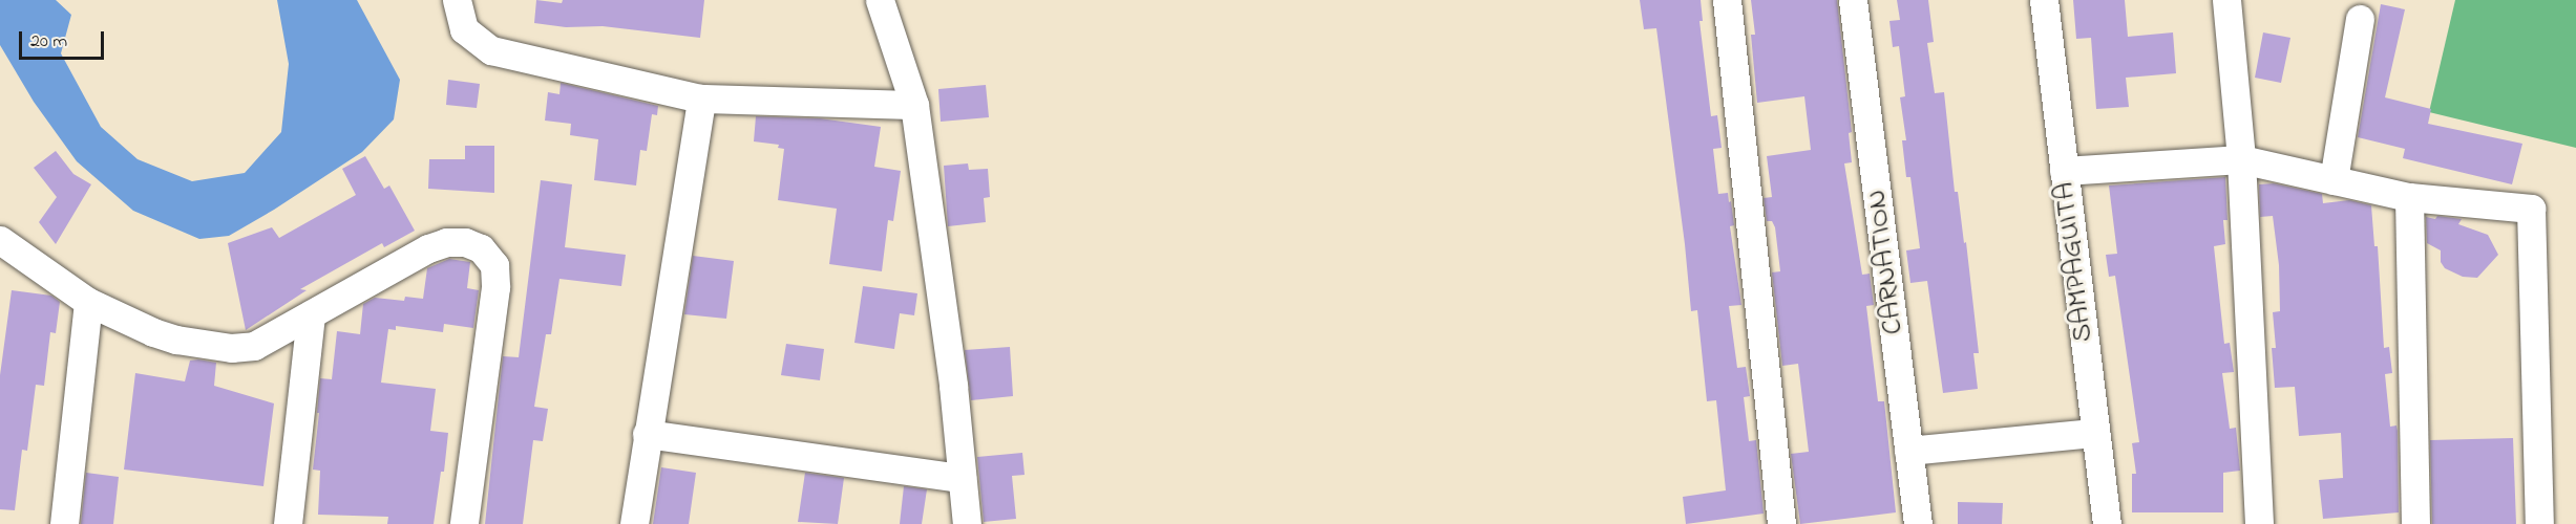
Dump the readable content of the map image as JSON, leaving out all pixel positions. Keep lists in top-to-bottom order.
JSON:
{
  "streets": {
    "street": ["CARNATION", "SAMPAGUITA"]
  },
  "scale_bar": "20 m"
}
